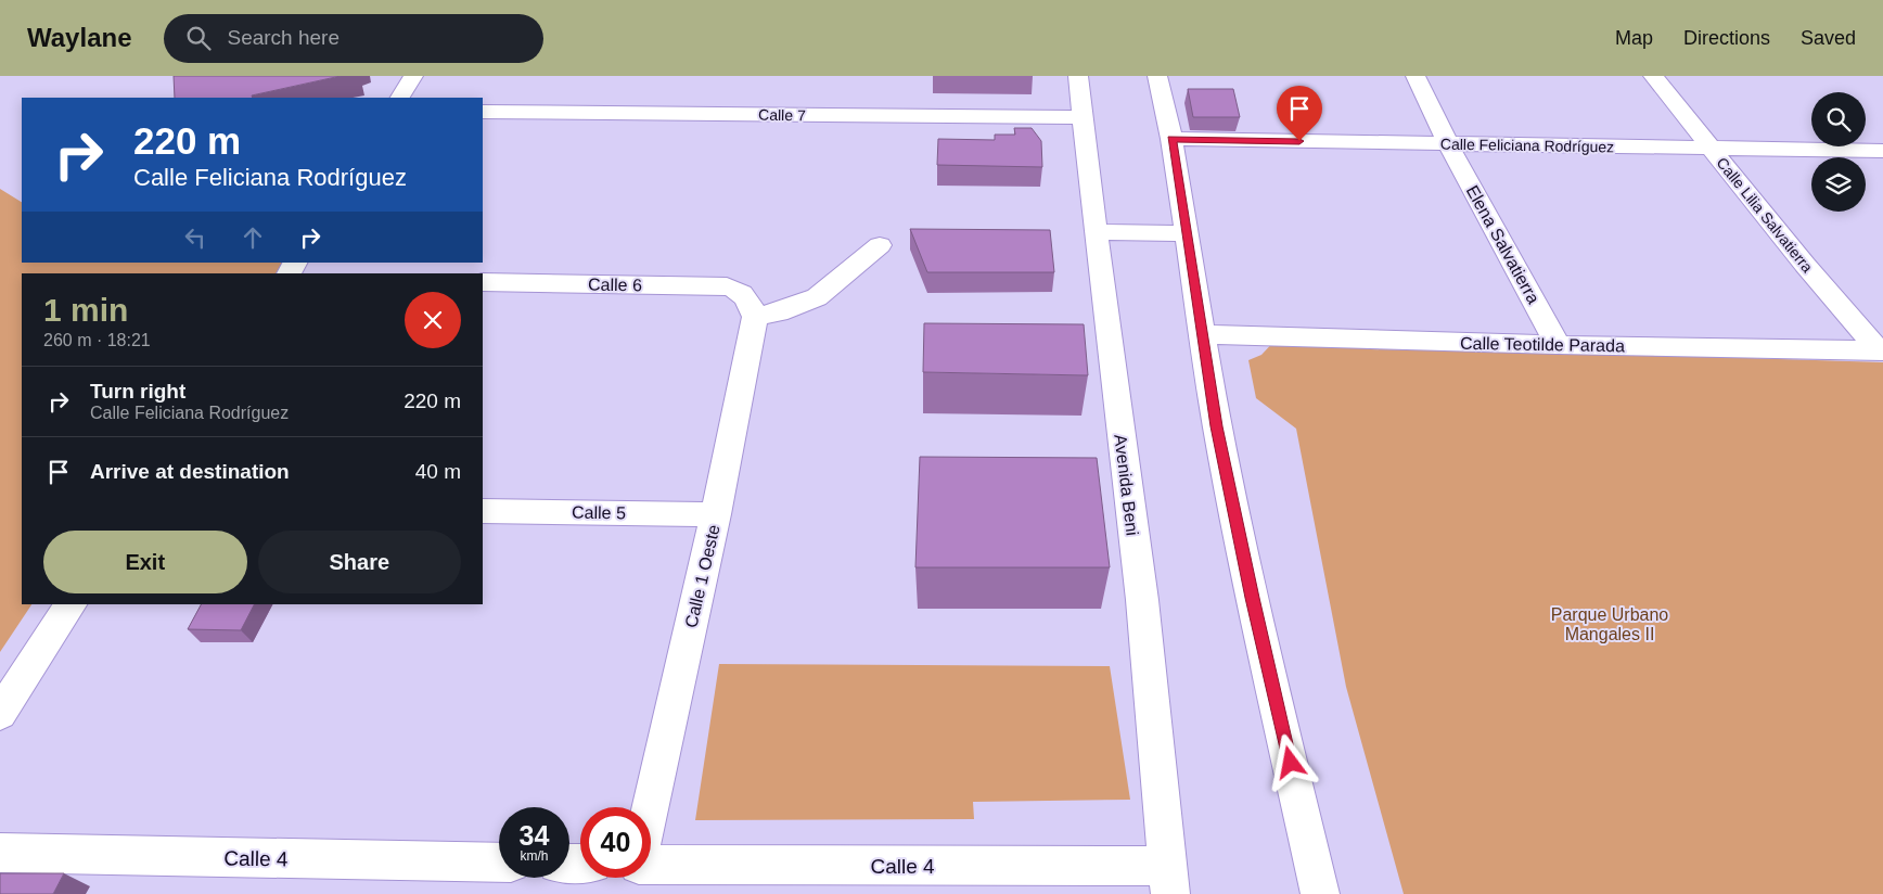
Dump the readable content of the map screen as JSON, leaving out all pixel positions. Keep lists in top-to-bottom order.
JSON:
{
  "streets": {
    "street": [
      "Calle 7",
      "Calle Feliciana Rodríguez",
      "Calle Lilia Salvatierra",
      "Elena Salvatierra",
      "Calle 6",
      "Calle Teotilde Parada",
      "Avenida Beni",
      "Calle 5",
      "Calle 1 Oeste",
      "Calle 4"
    ]
  },
  "crossings": [
    ["Calle 7", "Avenida Beni"],
    ["Calle Feliciana Rodríguez", "Calle Lilia Salvatierra"],
    ["Calle Feliciana Rodríguez", "Elena Salvatierra"],
    ["Calle Lilia Salvatierra", "Calle Teotilde Parada"],
    ["Elena Salvatierra", "Calle Teotilde Parada"],
    ["Calle 6", "Calle 1 Oeste"],
    ["Avenida Beni", "Calle 4"],
    ["Calle 5", "Calle 1 Oeste"]
  ],
  "parks": ["Parque Urbano Mangales II"],
  "page": {
    "header": "Waylane",
    "search": "Search here",
    "nav": ["Map", "Directions", "Saved"],
    "turn": ["220 m", "Calle Feliciana Rodríguez"],
    "heading": ["1 min", "260 m · 18:21"],
    "list": [
      {
        "name": "Turn right",
        "note": "Calle Feliciana Rodríguez",
        "value": "220 m"
      },
      {
        "name": "Arrive at destination",
        "value": "40 m"
      }
    ],
    "buttons": ["Exit", "Share"],
    "speed": "34 km/h",
    "limit": "40"
  }
}
